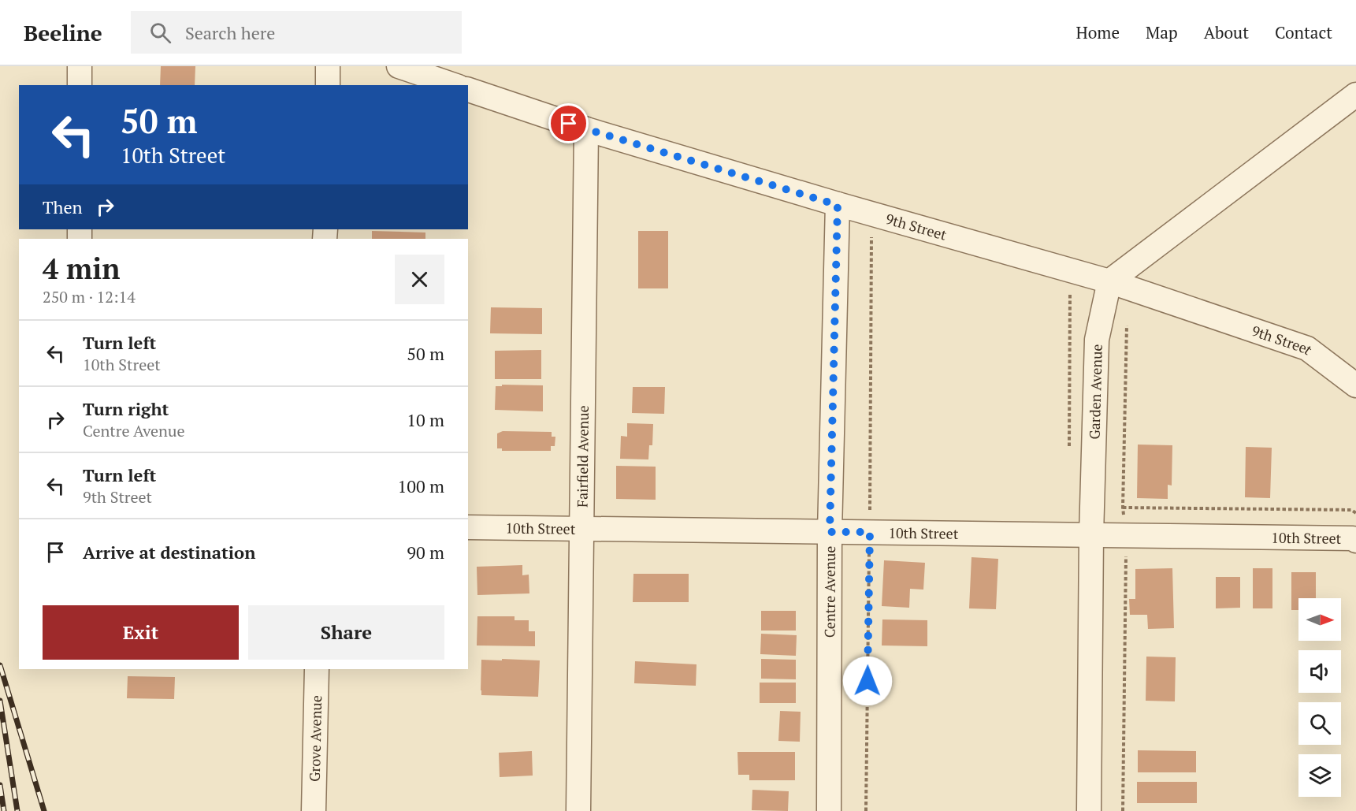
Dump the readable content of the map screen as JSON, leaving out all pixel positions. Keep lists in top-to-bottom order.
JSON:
{
  "streets": {
    "street": [
      "9th Street",
      "Garden Avenue",
      "Fairfield Avenue",
      "10th Street",
      "Centre Avenue",
      "Grove Avenue"
    ]
  },
  "crossings": [
    ["9th Street", "Garden Avenue"],
    ["9th Street", "Fairfield Avenue"],
    ["9th Street", "Centre Avenue"],
    ["Garden Avenue", "10th Street"],
    ["Fairfield Avenue", "10th Street"],
    ["10th Street", "Centre Avenue"]
  ],
  "north": "right",
  "page": {
    "header": "Beeline",
    "search": "Search here",
    "nav": [
      "Home",
      "Map",
      "About",
      "Contact"
    ],
    "turn": ["50 m", "10th Street"],
    "then": "Then",
    "heading": ["4 min", "250 m · 12:14"],
    "list": [
      {
        "name": "Turn left",
        "note": "10th Street",
        "value": "50 m"
      },
      {
        "name": "Turn right",
        "note": "Centre Avenue",
        "value": "10 m"
      },
      {
        "name": "Turn left",
        "note": "9th Street",
        "value": "100 m"
      },
      {
        "name": "Arrive at destination",
        "value": "90 m"
      }
    ],
    "buttons": ["Exit", "Share"]
  }
}
